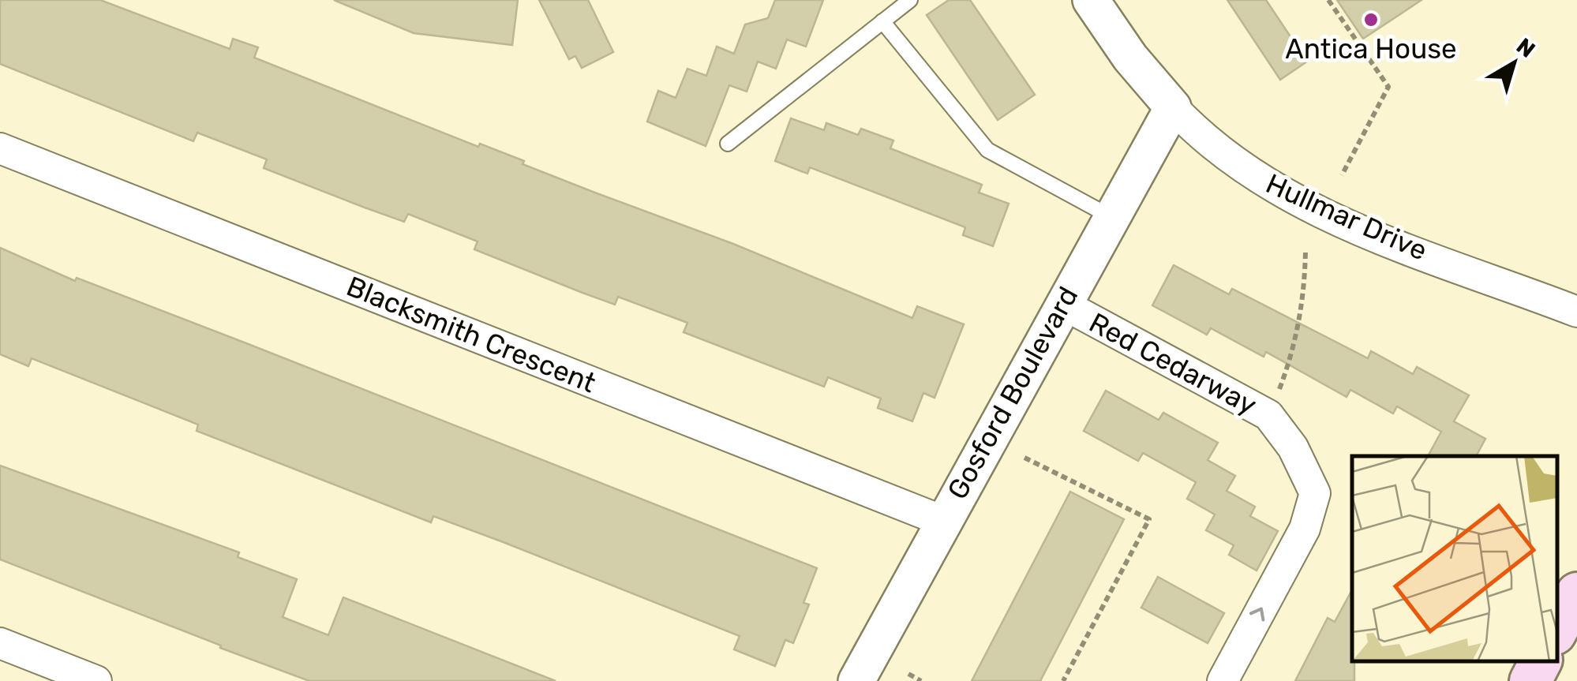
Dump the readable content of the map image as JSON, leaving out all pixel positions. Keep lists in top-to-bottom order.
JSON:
{
  "streets": {
    "street": [
      "Hullmar Drive",
      "Blacksmith Crescent",
      "Red Cedarway",
      "Gosford Boulevard"
    ]
  },
  "crossings": [
    ["Hullmar Drive", "Gosford Boulevard"],
    ["Blacksmith Crescent", "Gosford Boulevard"],
    ["Red Cedarway", "Gosford Boulevard"]
  ],
  "one_way": ["Red Cedarway"],
  "places": ["Antica House"],
  "north": "top right"
}
